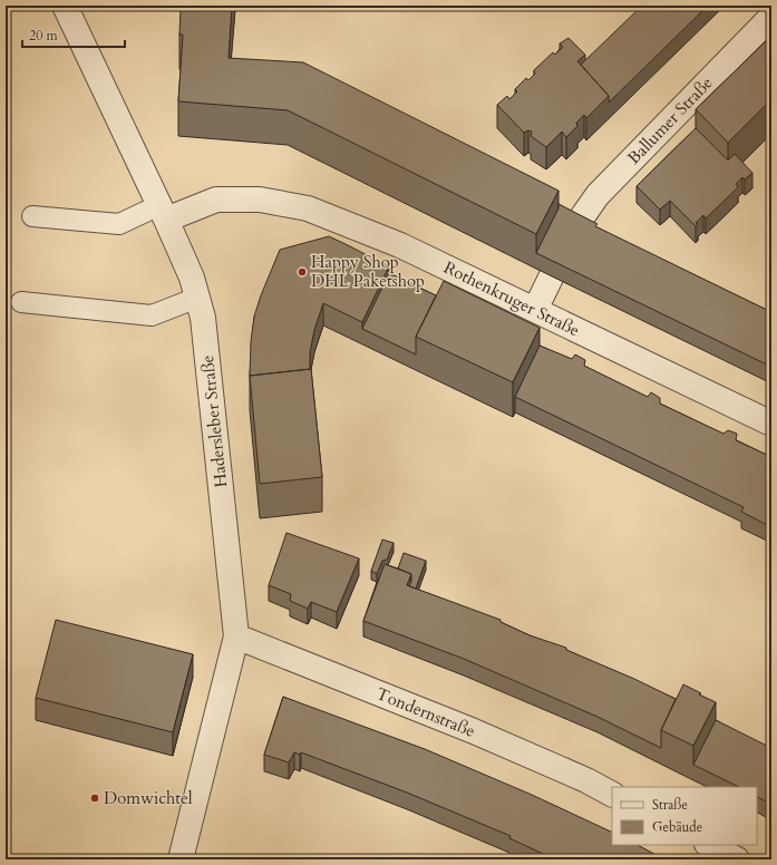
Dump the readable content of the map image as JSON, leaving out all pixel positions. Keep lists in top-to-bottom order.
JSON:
{
  "streets": {
    "street": [
      "Ballumer Straße",
      "Rothenkruger Straße",
      "Hadersleber Straße",
      "Tondernstraße"
    ]
  },
  "crossings": [
    ["Rothenkruger Straße", "Hadersleber Straße"],
    ["Hadersleber Straße", "Tondernstraße"]
  ],
  "places": ["Happy Shop DHL Paketshop", "Domwichtel"],
  "legend": ["Straße", "Gebäude"],
  "scale_bar": "20 m"
}
